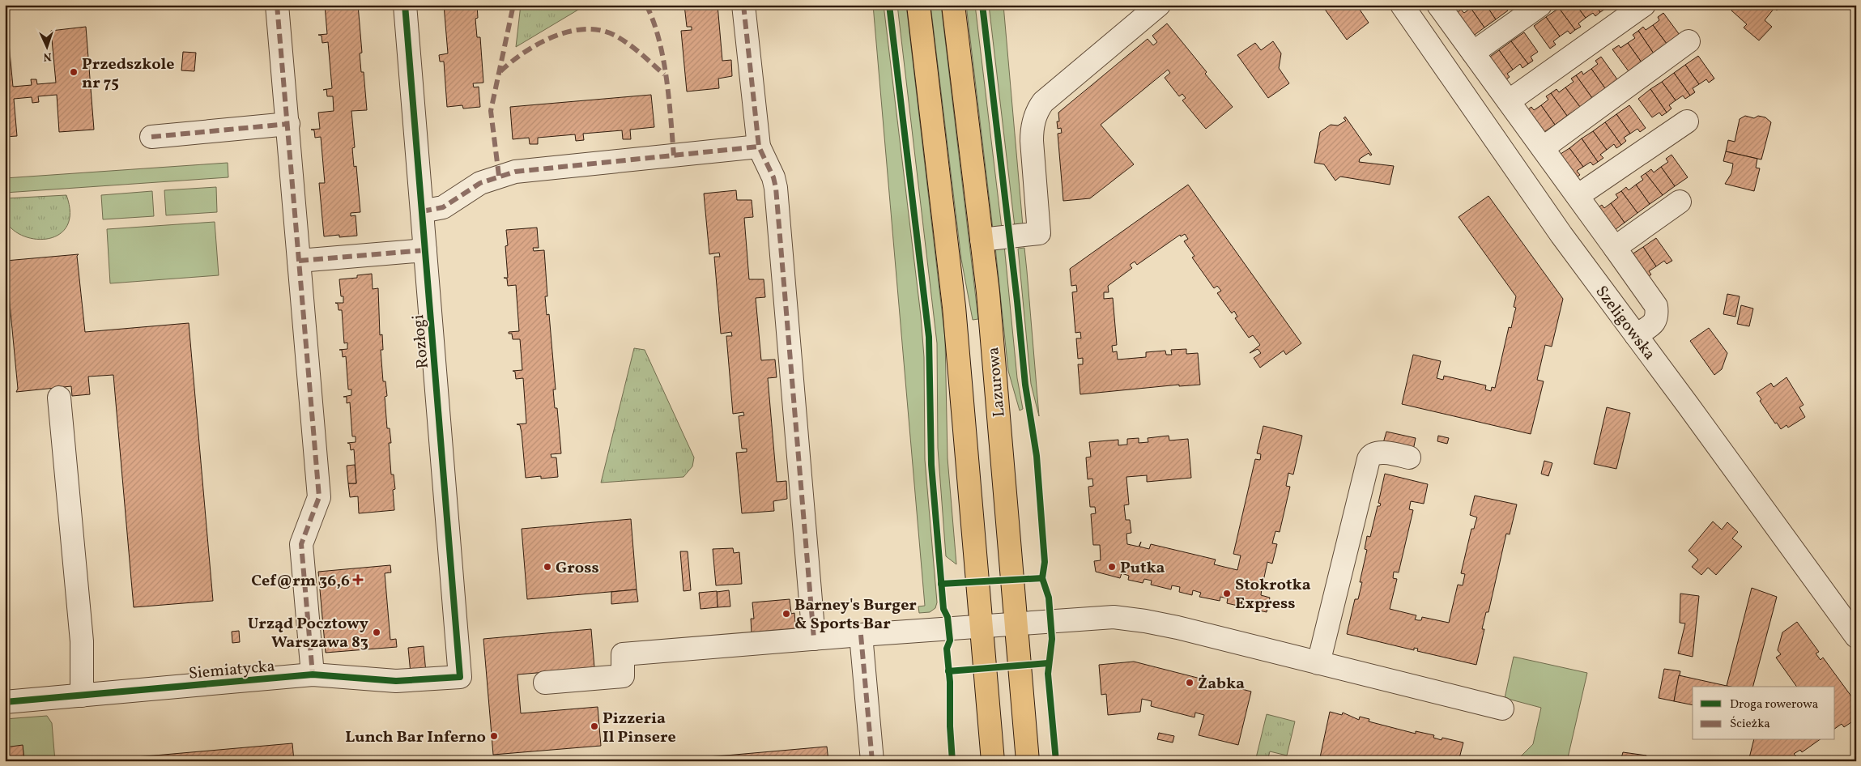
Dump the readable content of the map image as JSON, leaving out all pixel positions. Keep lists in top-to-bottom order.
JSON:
{
  "streets": {
    "main road": ["Lazurowa"],
    "street": ["Szeligowska", "Rozłogi", "Siemiatycka"]
  },
  "crossings": [
    ["Rozłogi", "Siemiatycka"]
  ],
  "places": {
    "other": [
      "Przedszkole nr 75",
      "Gross",
      "Putka",
      "Stokrotka Express",
      "Barney's Burger & Sports Bar",
      "Urząd Pocztowy Warszawa 83",
      "Żabka",
      "Pizzeria Il Pinsere",
      "Lunch Bar Inferno"
    ],
    "health": ["Cef@rm 36,6"]
  },
  "legend": ["Droga rowerowa", "Ścieżka"],
  "north": "bottom"
}
